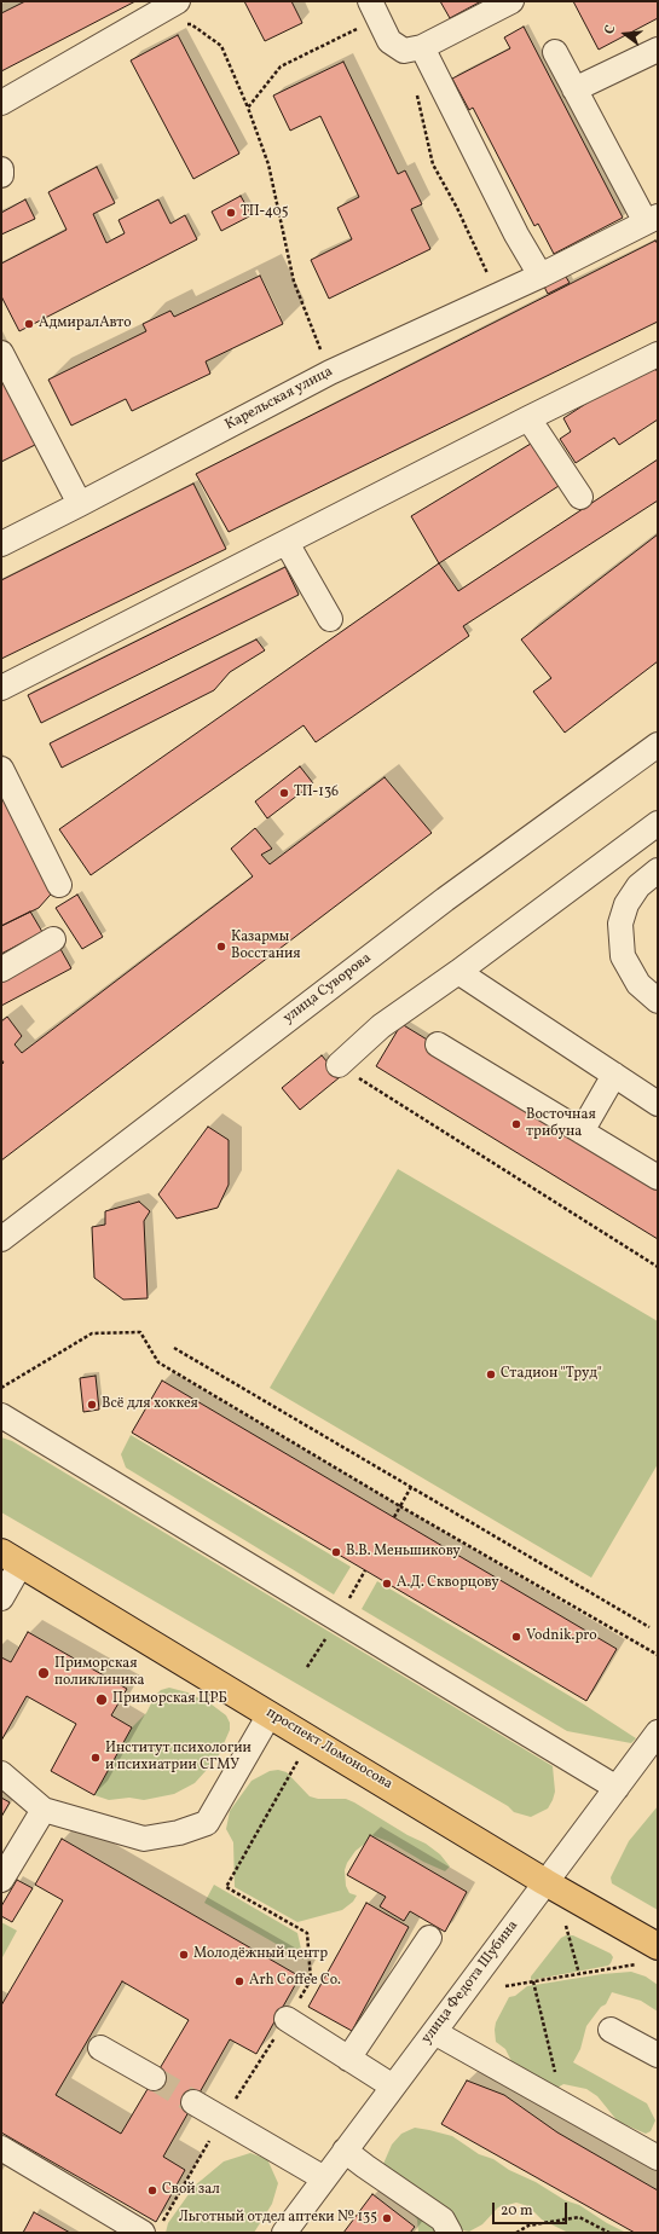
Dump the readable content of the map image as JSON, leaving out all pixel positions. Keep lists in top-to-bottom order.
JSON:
{
  "streets": {
    "main road": ["проспект Ломоносова"],
    "street": ["Карельская улица", "улица Суворова", "улица Федота Шубина"]
  },
  "crossings": [
    ["проспект Ломоносова", "улица Федота Шубина"]
  ],
  "places": [
    "ТП-405",
    "АдмиралАвто",
    "ТП-136",
    "Казармы Восстания",
    "Восточная трибуна",
    "Стадион \"Труд\"",
    "Всё для хоккея",
    "В.В. Меньшикову",
    "А.Д. Скворцову",
    "Vodnik.pro",
    "Приморская поликлиника",
    "Приморская ЦРБ",
    "Институт психологии и психиатрии СГМУ",
    "Молодёжный центр",
    "Arh Coffee Co.",
    "Свой зал",
    "Льготный отдел аптеки № 135"
  ],
  "scale_bar": "20 m",
  "north": "left"
}
